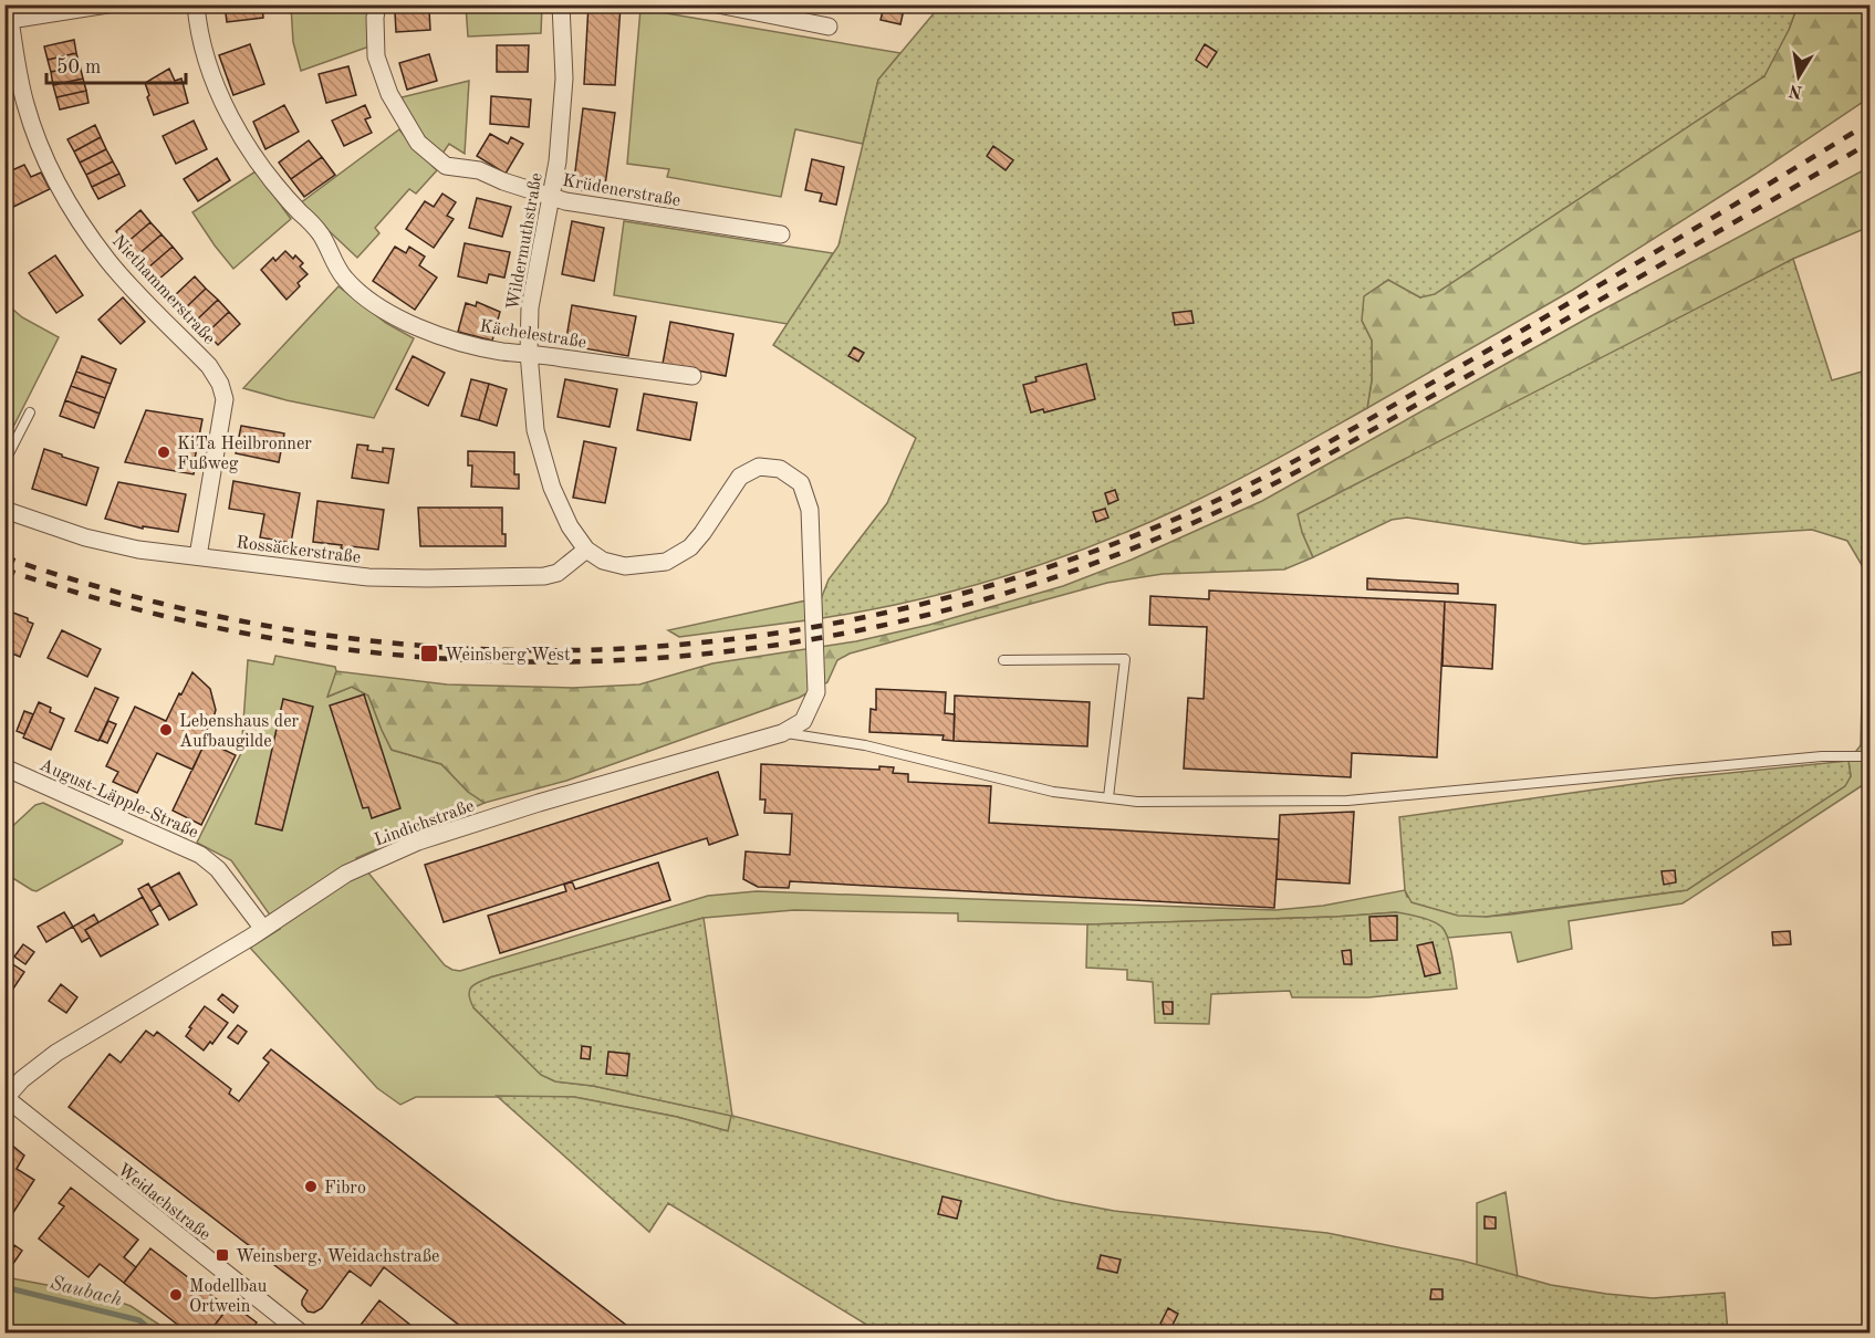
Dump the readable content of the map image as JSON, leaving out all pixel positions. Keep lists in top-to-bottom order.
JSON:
{
  "streets": {
    "street": [
      "Krüdenerstraße",
      "Wildermuthstraße",
      "Niethammerstraße",
      "Kächelestraße",
      "Rossäckerstraße",
      "August-Läpple-Straße",
      "Lindichstraße",
      "Weidachstraße"
    ]
  },
  "crossings": [
    ["Krüdenerstraße", "Wildermuthstraße"],
    ["Wildermuthstraße", "Kächelestraße"],
    ["Wildermuthstraße", "Rossäckerstraße"],
    ["Wildermuthstraße", "Lindichstraße"],
    ["Niethammerstraße", "Rossäckerstraße"],
    ["August-Läpple-Straße", "Lindichstraße"],
    ["Lindichstraße", "Weidachstraße"]
  ],
  "water": ["Saubach"],
  "places": {
    "other": [
      "KiTa Heilbronner Fußweg",
      "Lebenshaus der Aufbaugilde",
      "Fibro",
      "Modellbau Ortwein"
    ],
    "transit": ["Weinsberg West", "Weinsberg, Weidachstraße"]
  },
  "scale_bar": "50 m",
  "north": "bottom"
}
